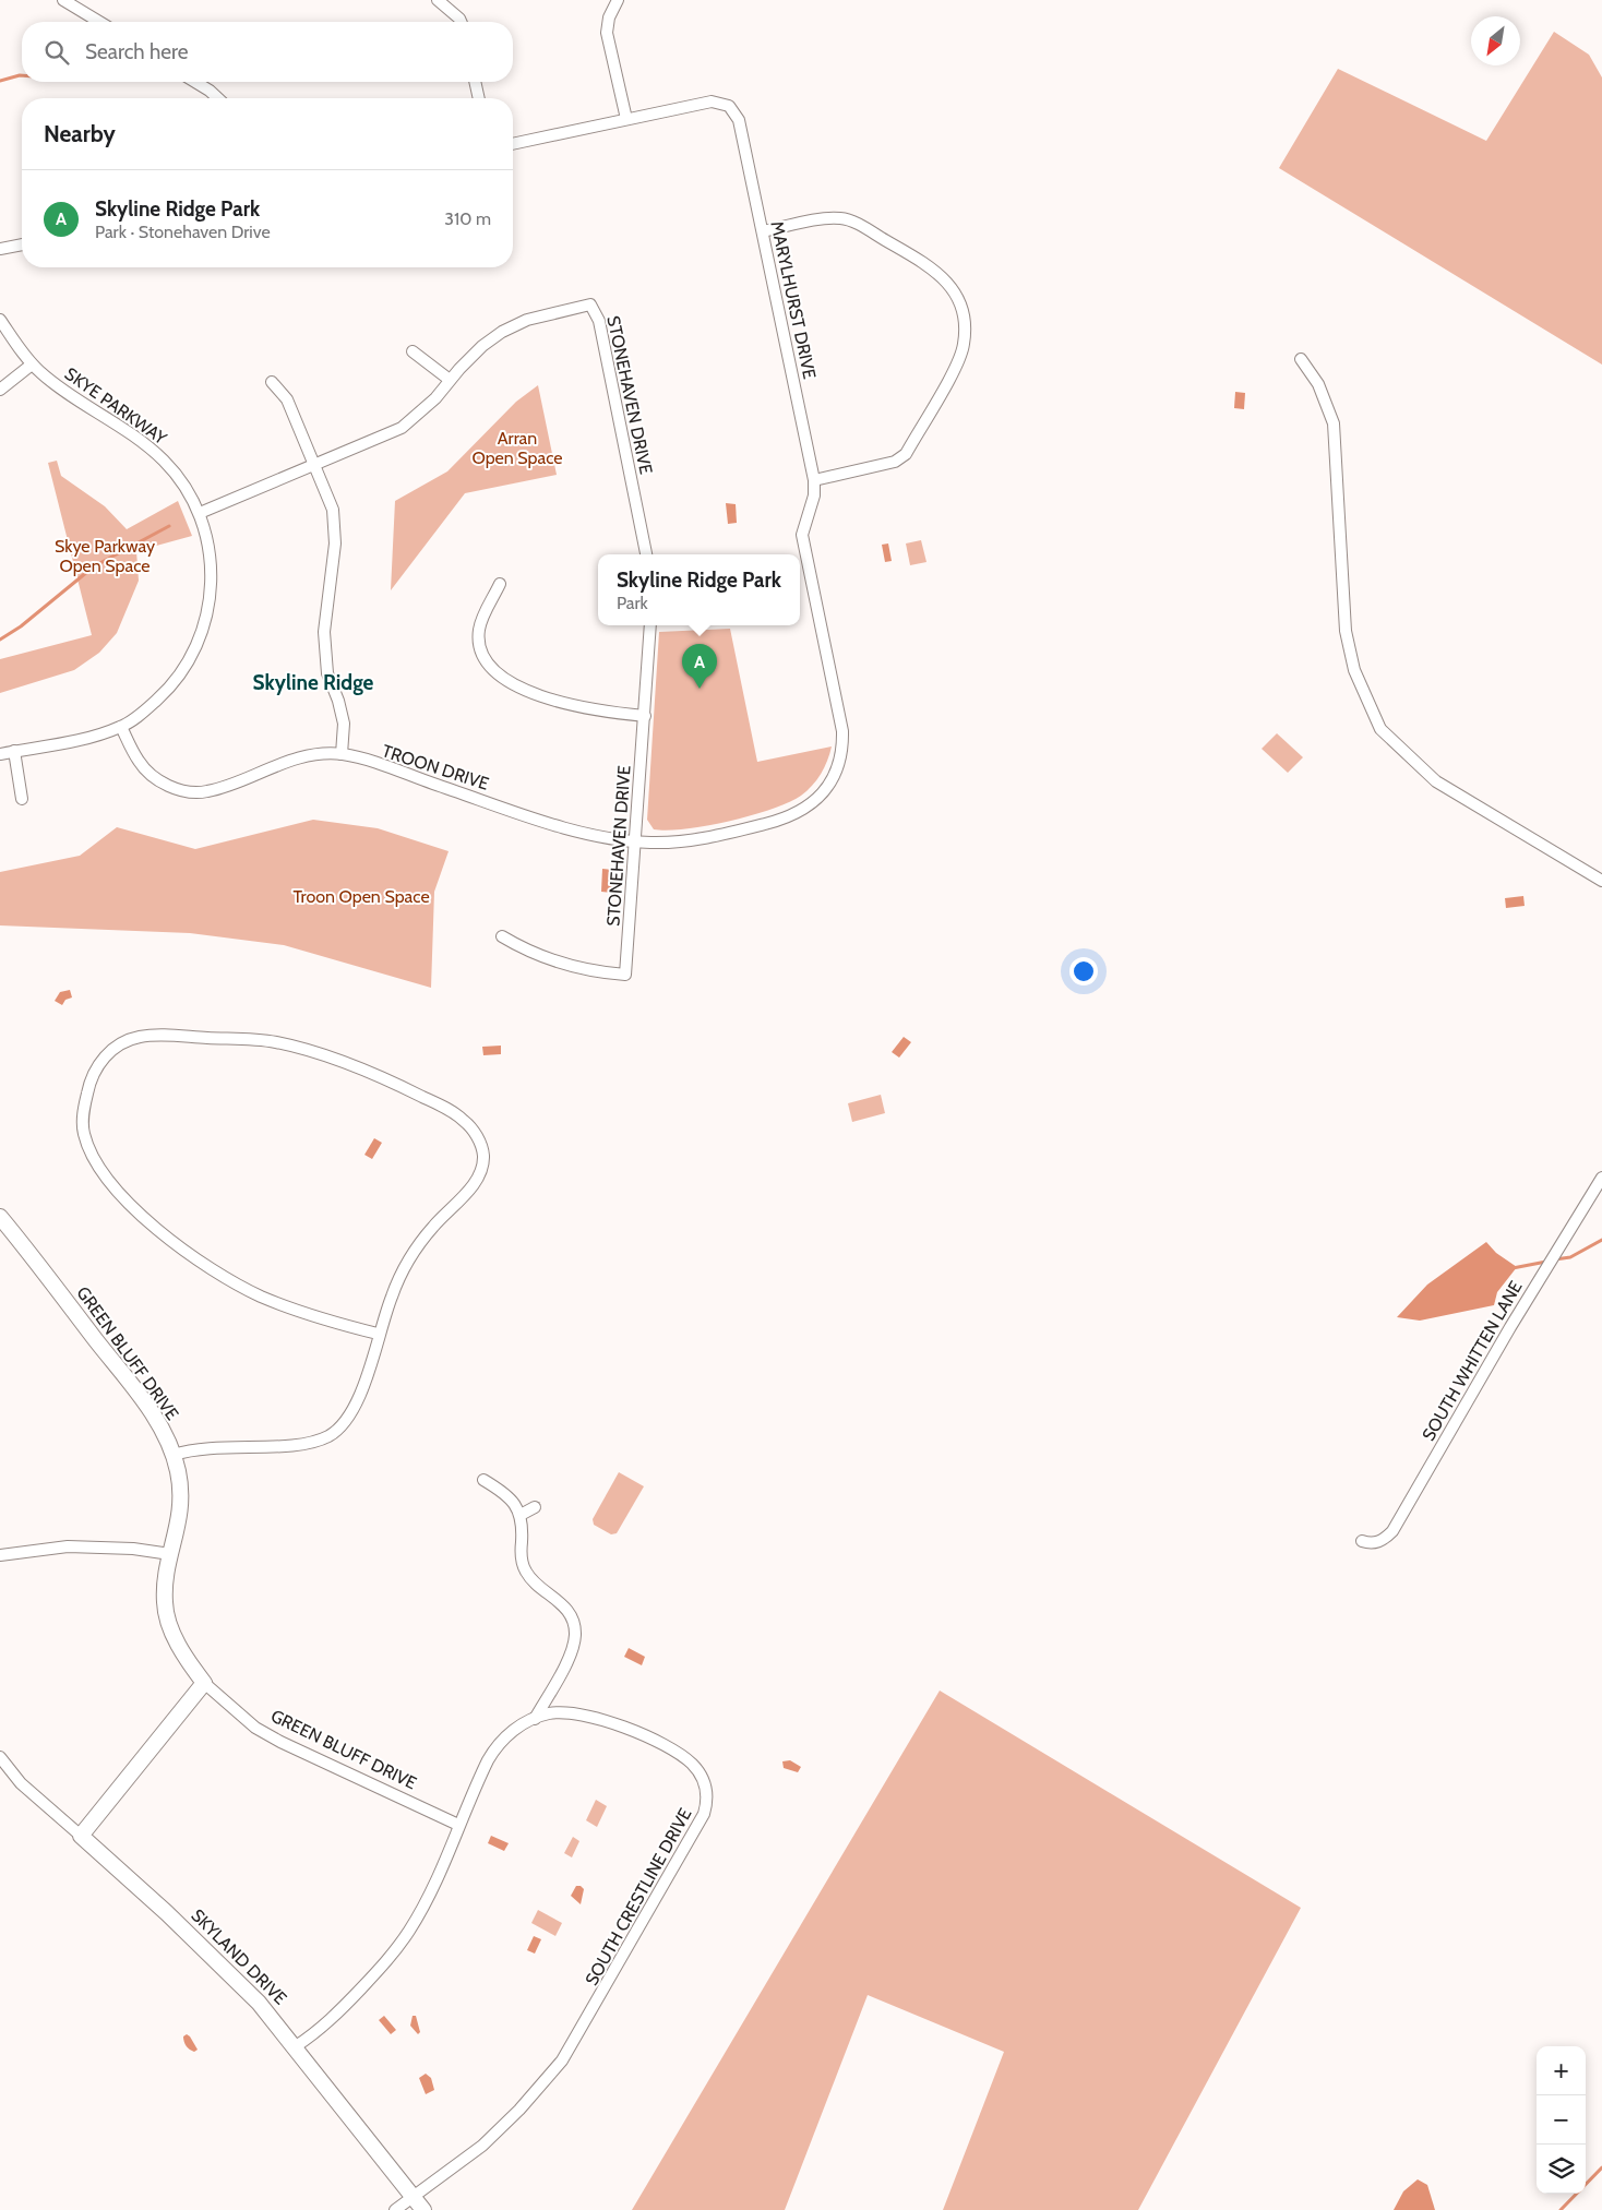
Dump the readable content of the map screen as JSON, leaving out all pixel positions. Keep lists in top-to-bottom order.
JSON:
{
  "streets": {
    "street": [
      "MARYLHURST DRIVE",
      "STONEHAVEN DRIVE",
      "SKYE PARKWAY",
      "TROON DRIVE",
      "GREEN BLUFF DRIVE",
      "SOUTH WHITTEN LANE",
      "SOUTH CRESTLINE DRIVE",
      "SKYLAND DRIVE"
    ]
  },
  "crossings": [
    ["MARYLHURST DRIVE", "TROON DRIVE"],
    ["STONEHAVEN DRIVE", "SKYE PARKWAY"],
    ["STONEHAVEN DRIVE", "TROON DRIVE"],
    ["SKYE PARKWAY", "TROON DRIVE"],
    ["GREEN BLUFF DRIVE", "SOUTH CRESTLINE DRIVE"],
    ["SOUTH CRESTLINE DRIVE", "SKYLAND DRIVE"]
  ],
  "districts": ["Skyline Ridge"],
  "parks": ["Arran Open Space", "Skye Parkway Open Space", "Troon Open Space"],
  "north": "bottom left",
  "page": {
    "search": "Search here",
    "heading": "Nearby",
    "list": [
      {
        "mark": "A",
        "name": "Skyline Ridge Park",
        "note": "Park · Stonehaven Drive",
        "value": "310 m"
      }
    ],
    "popup": ["Skyline Ridge Park", "Park"],
    "pins": "A",
    "map_buttons": ["+", "−"]
  }
}
